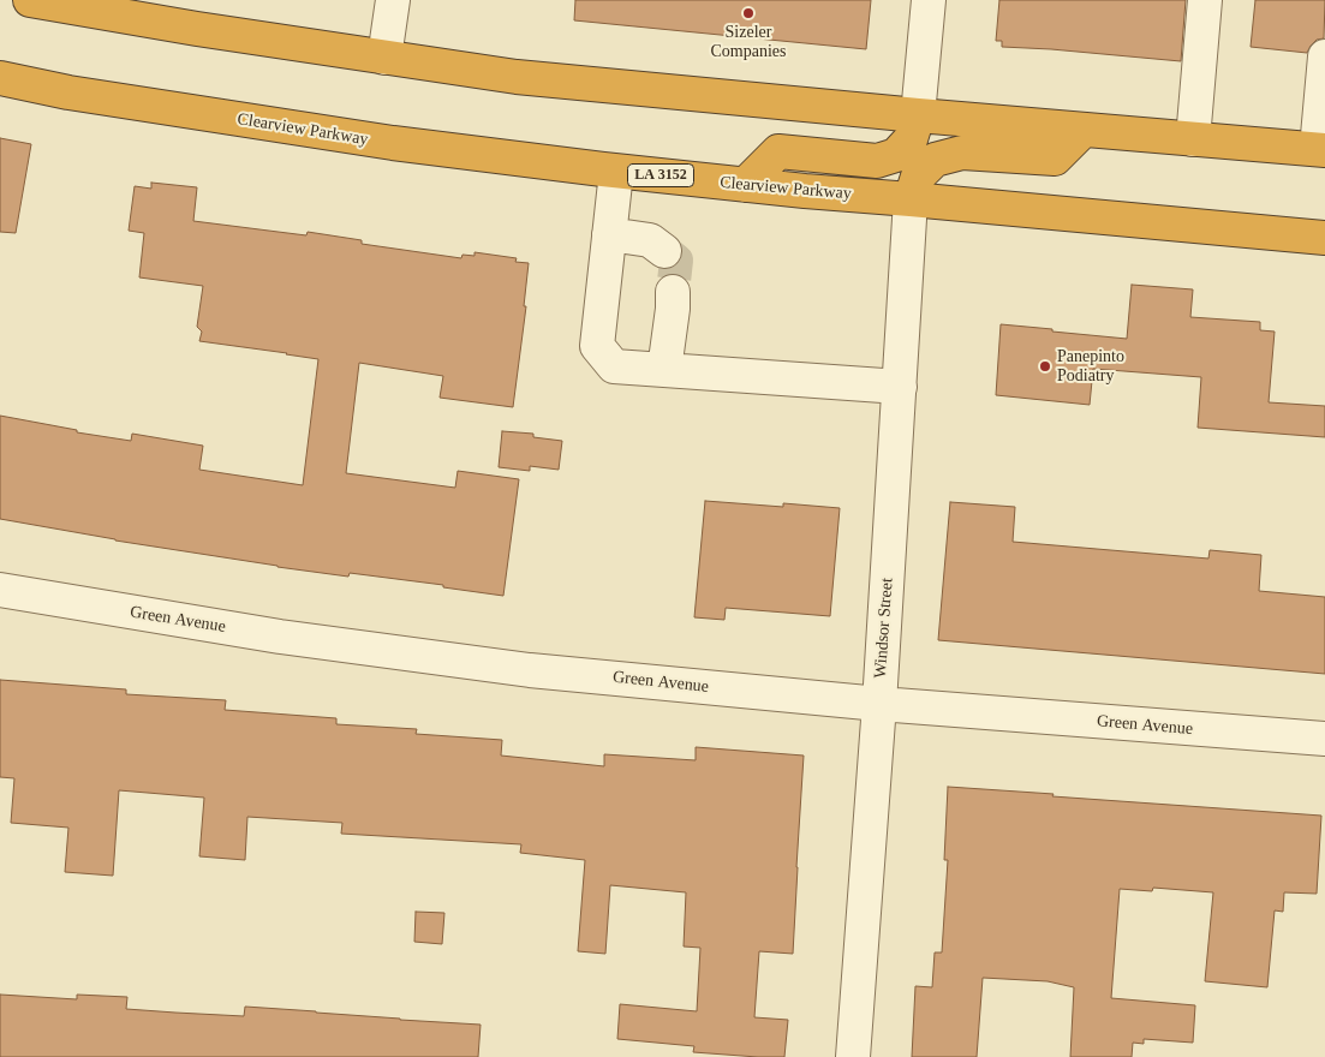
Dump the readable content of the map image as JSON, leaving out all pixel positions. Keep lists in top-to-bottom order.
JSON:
{
  "streets": {
    "highway": ["Clearview Parkway", "LA 3152"],
    "street": ["Green Avenue", "Windsor Street"]
  },
  "crossings": [
    ["Clearview Parkway", "Windsor Street"],
    ["Green Avenue", "Windsor Street"]
  ],
  "places": ["Sizeler Companies", "Panepinto Podiatry"]
}
